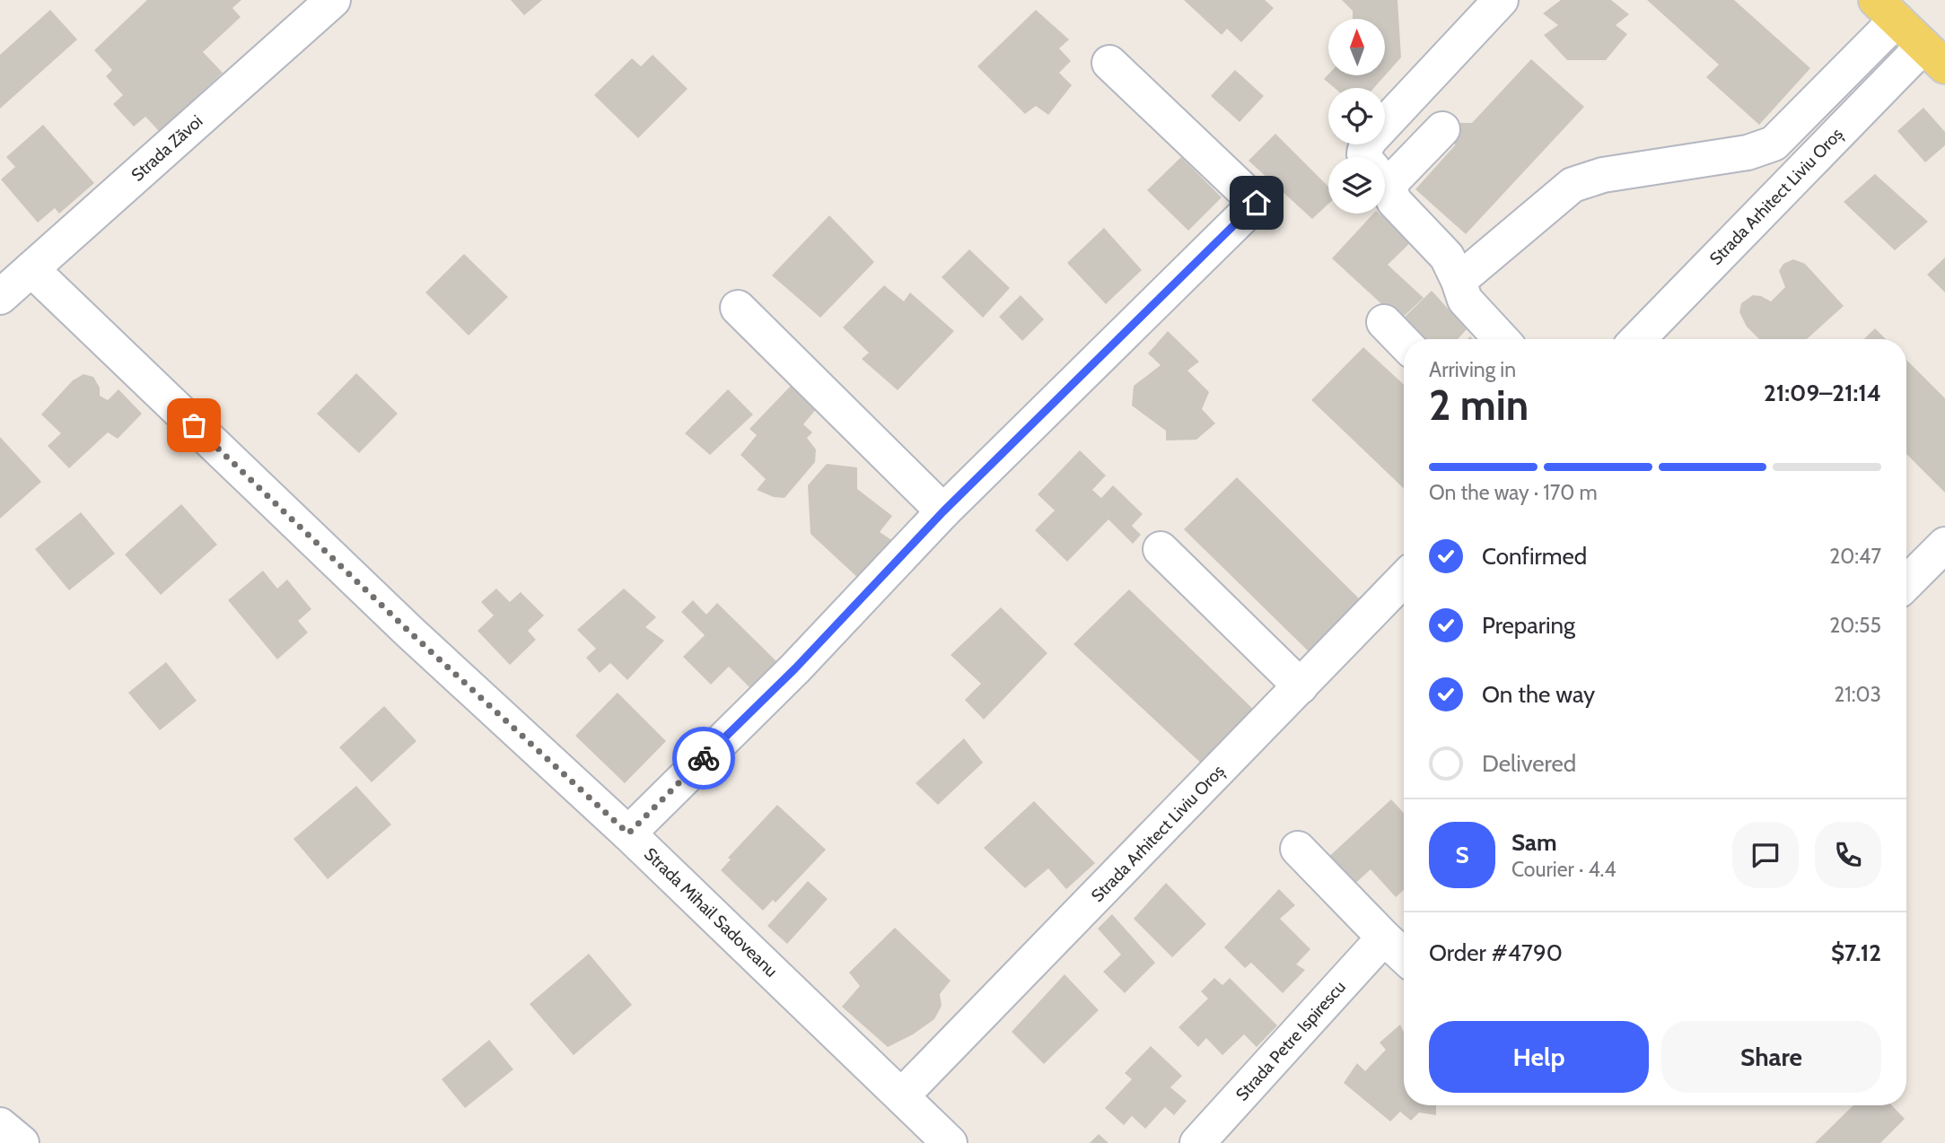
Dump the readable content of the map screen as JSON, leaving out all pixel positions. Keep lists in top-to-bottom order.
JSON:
{
  "streets": {
    "street": [
      "Strada Zăvoi",
      "Strada Arhitect Liviu Oroș",
      "Strada Mihail Sadoveanu",
      "Strada Petre Ispirescu"
    ]
  },
  "crossings": [
    ["Strada Zăvoi", "Strada Mihail Sadoveanu"],
    ["Strada Arhitect Liviu Oroș", "Strada Mihail Sadoveanu"]
  ],
  "north": "top",
  "page": {
    "heading": ["2 min", "Arriving in", "21:09–21:14"],
    "panel": [
      "Sam",
      "Courier · 4.4",
      "Order #4790",
      "$7.12"
    ],
    "bar": "On the way · 170 m",
    "list": [
      ["Confirmed", "20:47"],
      ["Preparing", "20:55"],
      ["On the way", "21:03"],
      "Delivered"
    ],
    "round": "S",
    "buttons": ["Help", "Share"]
  }
}
